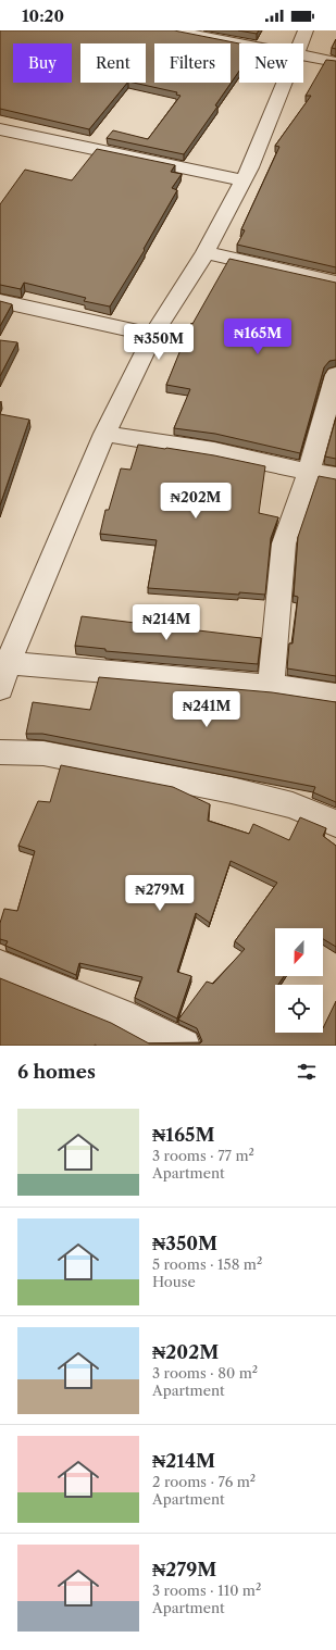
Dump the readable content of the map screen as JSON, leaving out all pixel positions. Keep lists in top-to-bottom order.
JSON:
{
  "north": "bottom",
  "page": {
    "status": "10:20",
    "chip": [
      "Buy",
      "Rent",
      "Filters",
      "New"
    ],
    "price": [
      "₦165M",
      "₦350M",
      "₦202M",
      "₦214M",
      "₦241M",
      "₦279M"
    ],
    "heading": "6 homes",
    "list": [
      {
        "name": "₦165M",
        "note": "3 rooms · 77 m² · Apartment"
      },
      {
        "name": "₦350M",
        "note": "5 rooms · 158 m² · House"
      },
      {
        "name": "₦202M",
        "note": "3 rooms · 80 m² · Apartment"
      },
      {
        "name": "₦214M",
        "note": "2 rooms · 76 m² · Apartment"
      },
      {
        "name": "₦279M",
        "note": "3 rooms · 110 m² · Apartment"
      }
    ]
  }
}
